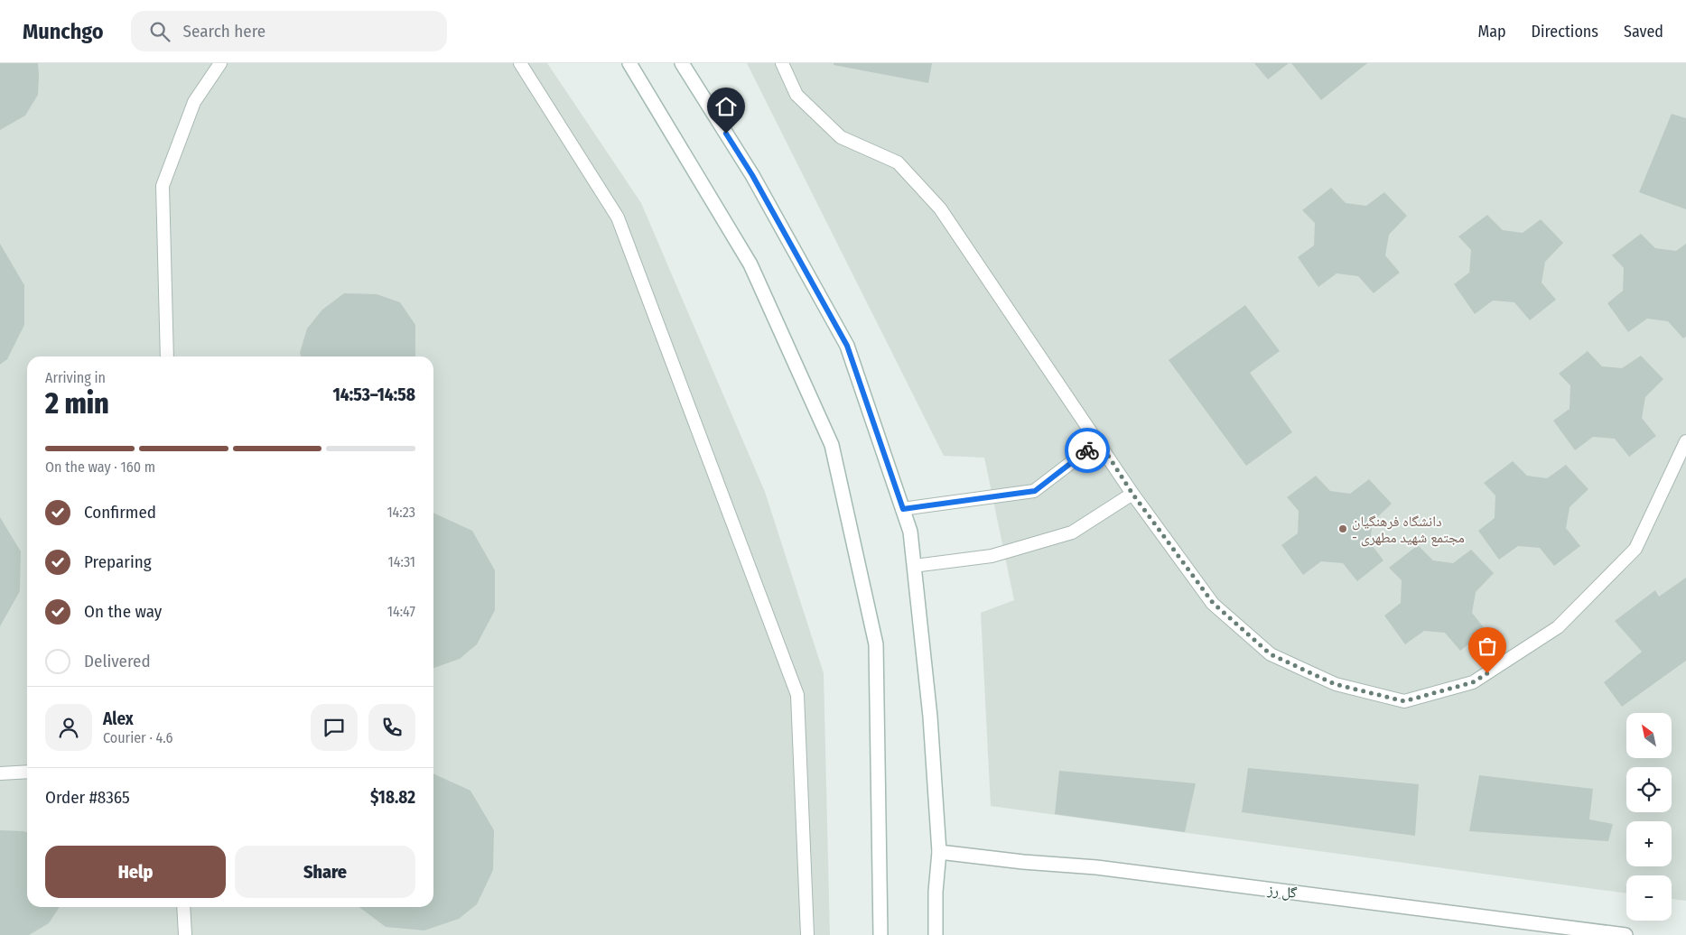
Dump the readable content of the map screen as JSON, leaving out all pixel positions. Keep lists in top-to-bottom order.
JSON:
{
  "streets": {
    "main road": ["گل رز"]
  },
  "places": ["دانشگاه فرهنگیان - مجتمع شهید مطهری"],
  "north": "top left",
  "page": {
    "header": "Munchgo",
    "search": "Search here",
    "nav": ["Map", "Directions", "Saved"],
    "heading": ["2 min", "Arriving in", "14:53–14:58"],
    "panel": [
      "Alex",
      "Courier · 4.6",
      "Order #8365",
      "$18.82"
    ],
    "bar": "On the way · 160 m",
    "list": [
      ["Confirmed", "14:23"],
      ["Preparing", "14:31"],
      ["On the way", "14:47"],
      "Delivered"
    ],
    "map_buttons": ["+", "−"],
    "buttons": ["Help", "Share"]
  }
}
